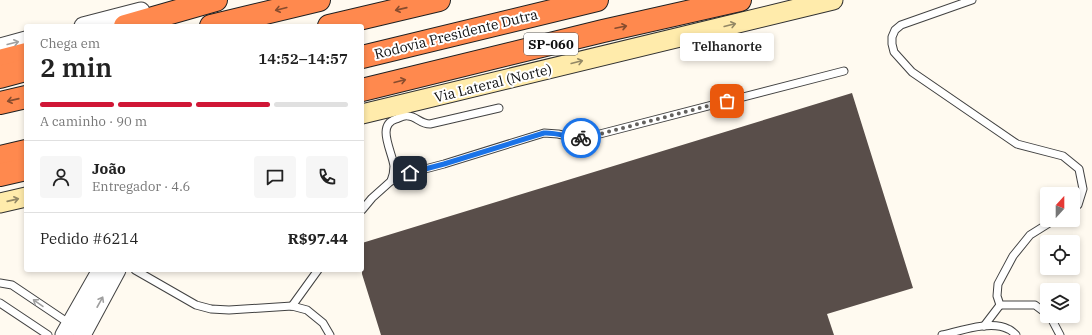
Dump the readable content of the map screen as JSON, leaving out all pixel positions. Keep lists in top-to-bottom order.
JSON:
{
  "streets": {
    "highway": ["Rodovia Presidente Dutra", "SP-060"],
    "main road": ["Via Lateral (Norte)"]
  },
  "one_way": ["Via Lateral (Norte)"],
  "places": ["Telhanorte"],
  "north": "top",
  "page": {
    "heading": ["2 min", "Chega em", "14:52–14:57"],
    "panel": [
      "João",
      "Entregador · 4.6",
      "Pedido #6214",
      "R$97.44"
    ],
    "bubble": "Telhanorte",
    "bar": "A caminho · 90 m"
  }
}
